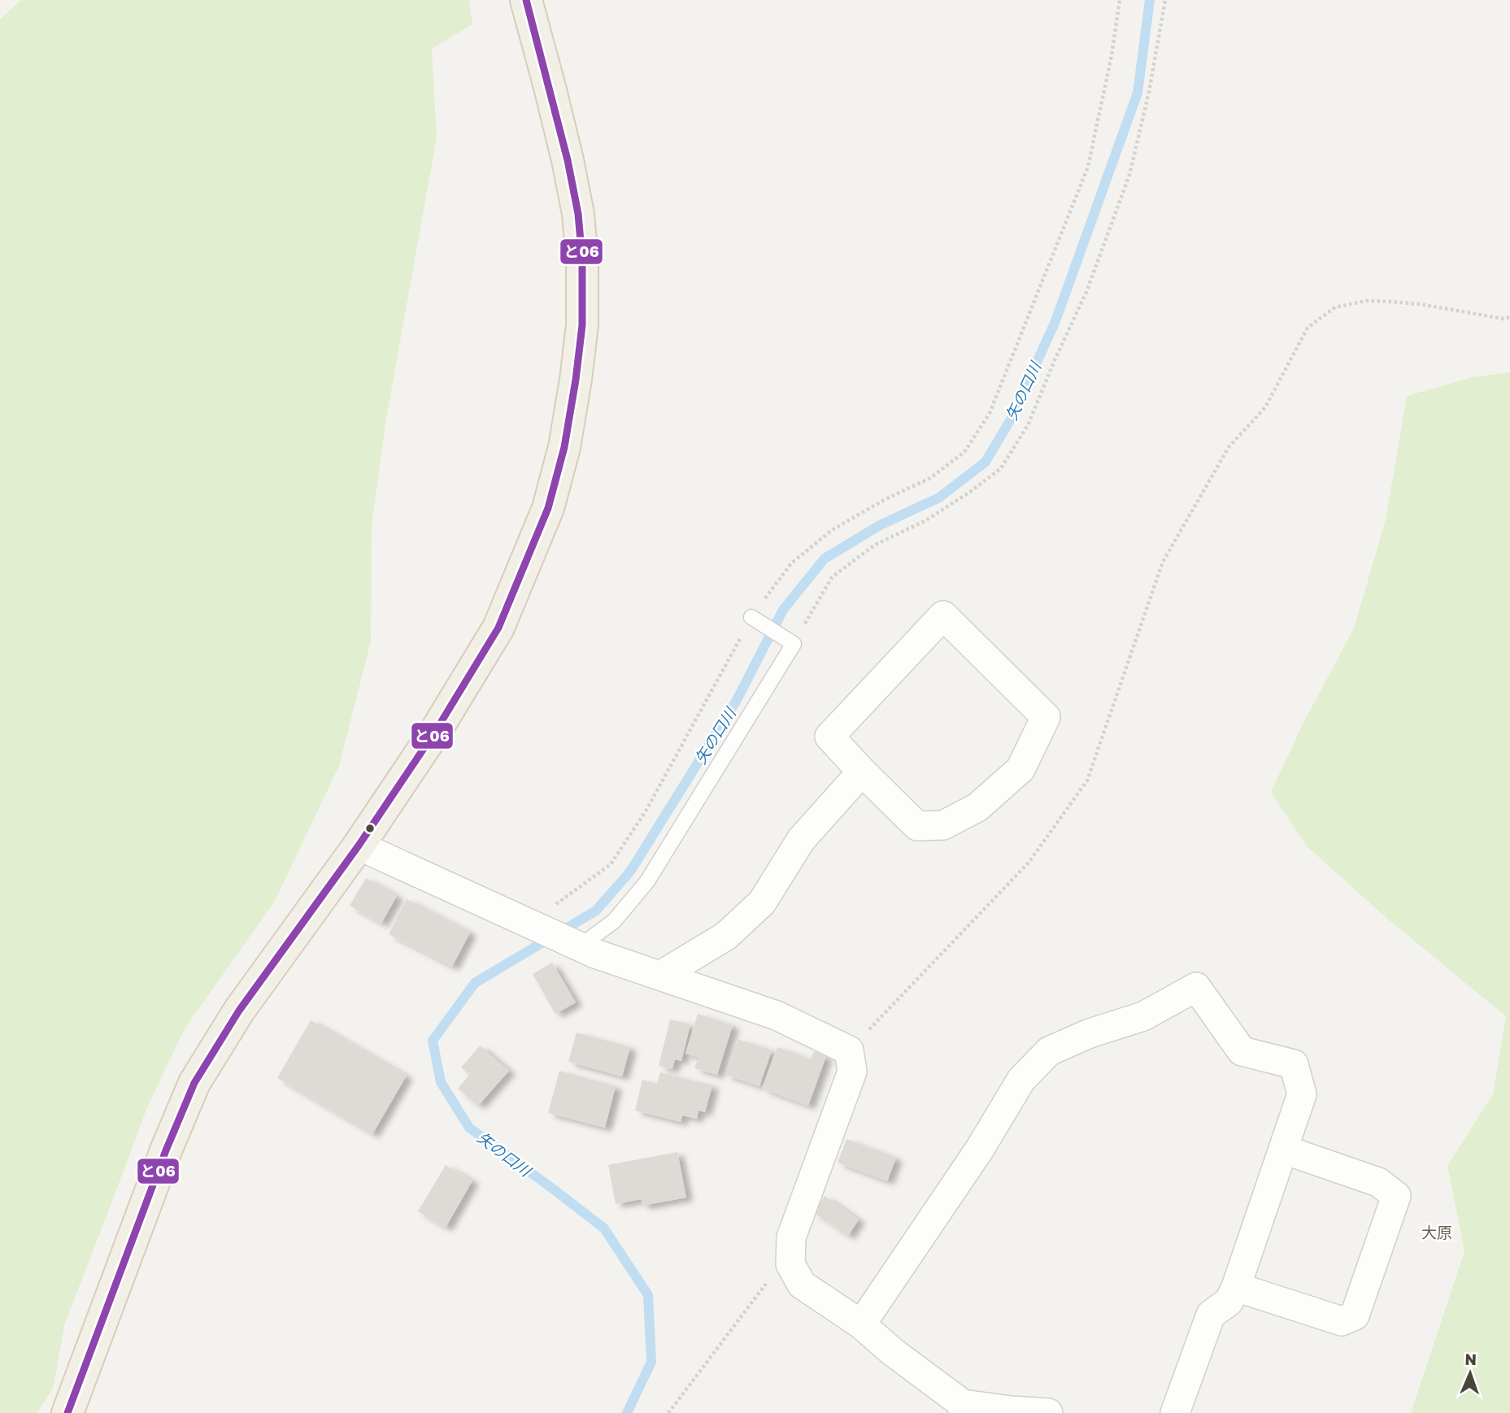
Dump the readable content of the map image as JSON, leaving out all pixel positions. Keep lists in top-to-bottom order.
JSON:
{
  "districts": ["大原"],
  "water": ["矢の口川"],
  "lines": ["transit line と06"],
  "north": "top"
}
